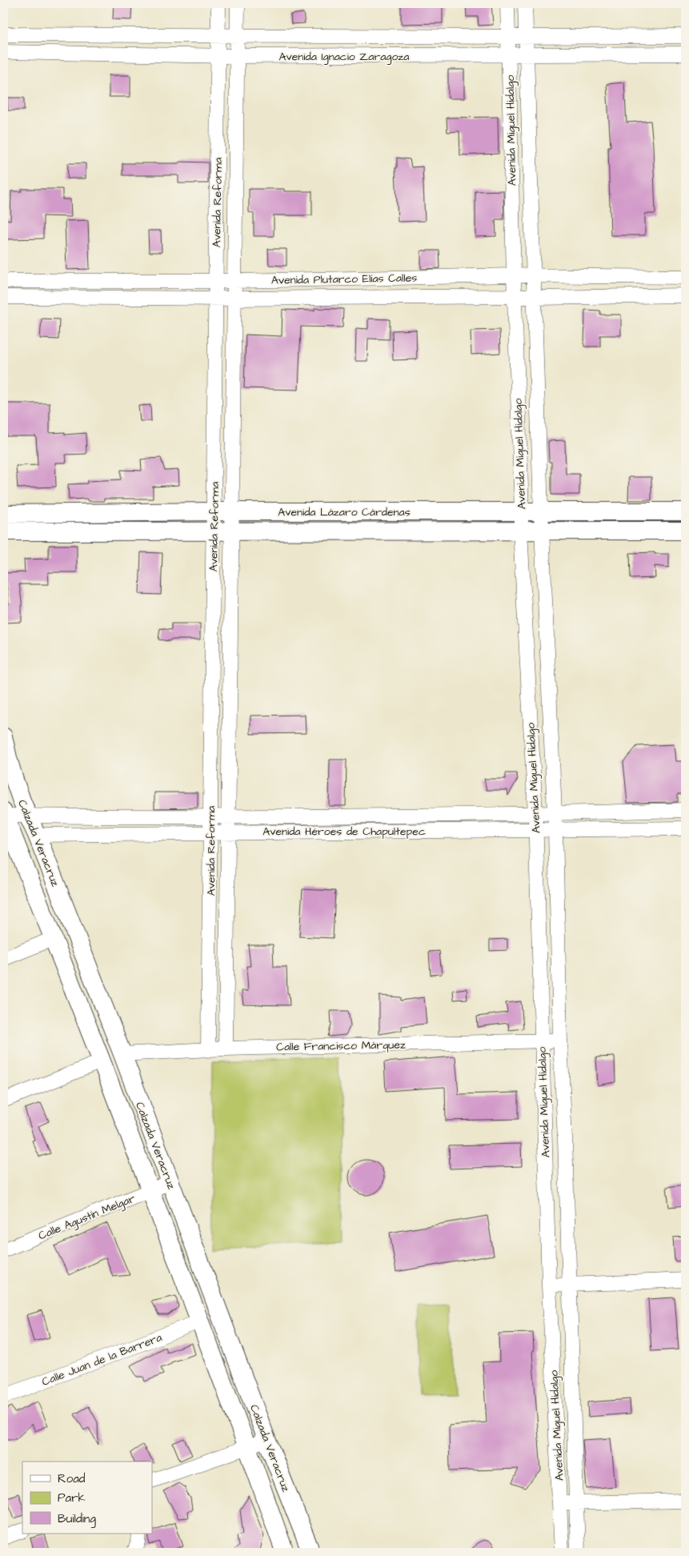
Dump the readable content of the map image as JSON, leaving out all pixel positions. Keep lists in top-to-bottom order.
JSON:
{
  "streets": {
    "main road": ["Avenida Lázaro Cárdenas", "Avenida Héroes de Chapultepec", "Calzada Veracruz"],
    "street": [
      "Avenida Ignacio Zaragoza",
      "Avenida Miguel Hidalgo",
      "Avenida Reforma",
      "Avenida Plutarco Elías Calles",
      "Calle Francisco Márquez",
      "Calle Agustín Melgar",
      "Calle Juan de la Barrera"
    ]
  },
  "crossings": [
    ["Avenida Ignacio Zaragoza", "Avenida Miguel Hidalgo"],
    ["Avenida Ignacio Zaragoza", "Avenida Reforma"],
    ["Avenida Miguel Hidalgo", "Avenida Plutarco Elías Calles"],
    ["Avenida Miguel Hidalgo", "Avenida Lázaro Cárdenas"],
    ["Avenida Miguel Hidalgo", "Avenida Héroes de Chapultepec"],
    ["Avenida Miguel Hidalgo", "Calle Francisco Márquez"],
    ["Avenida Reforma", "Avenida Plutarco Elías Calles"],
    ["Avenida Reforma", "Avenida Lázaro Cárdenas"],
    ["Avenida Reforma", "Avenida Héroes de Chapultepec"],
    ["Avenida Reforma", "Calle Francisco Márquez"],
    ["Avenida Héroes de Chapultepec", "Calzada Veracruz"],
    ["Calzada Veracruz", "Calle Francisco Márquez"],
    ["Calzada Veracruz", "Calle Agustín Melgar"],
    ["Calzada Veracruz", "Calle Juan de la Barrera"]
  ],
  "legend": ["Road", "Park", "Building"]
}
